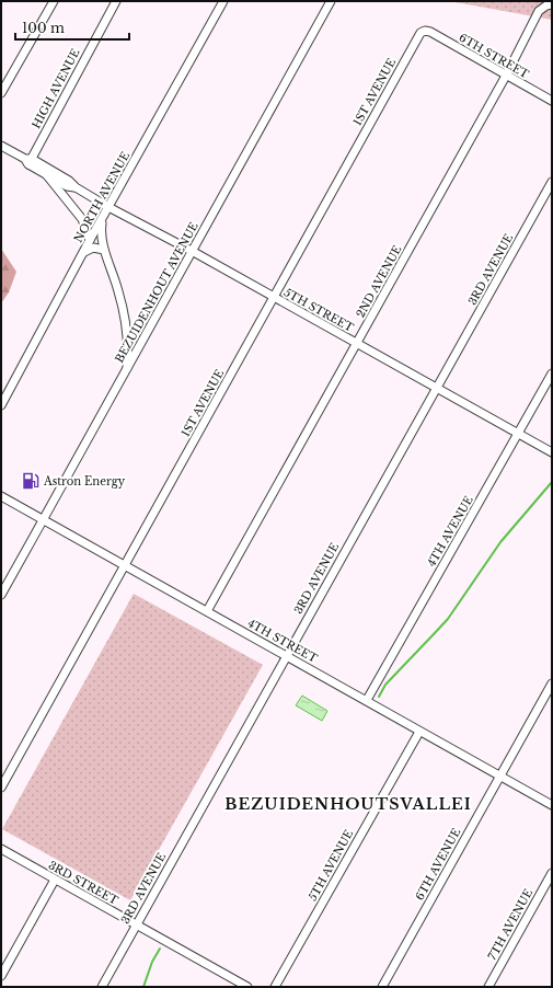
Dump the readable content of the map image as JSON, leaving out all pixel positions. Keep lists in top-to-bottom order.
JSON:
{
  "streets": {
    "street": [
      "6TH STREET",
      "HIGH AVENUE",
      "1ST AVENUE",
      "NORTH AVENUE",
      "3RD AVENUE",
      "2ND AVENUE",
      "BEZUIDENHOUT AVENUE",
      "5TH STREET",
      "4TH AVENUE",
      "4TH STREET",
      "6TH AVENUE",
      "5TH AVENUE",
      "3RD STREET",
      "7TH AVENUE"
    ]
  },
  "crossings": [
    ["6TH STREET", "1ST AVENUE"],
    ["6TH STREET", "2ND AVENUE"],
    ["HIGH AVENUE", "5TH STREET"],
    ["1ST AVENUE", "5TH STREET"],
    ["1ST AVENUE", "4TH STREET"],
    ["NORTH AVENUE", "5TH STREET"],
    ["3RD AVENUE", "5TH STREET"],
    ["3RD AVENUE", "4TH STREET"],
    ["3RD AVENUE", "3RD STREET"],
    ["2ND AVENUE", "5TH STREET"],
    ["2ND AVENUE", "4TH STREET"],
    ["BEZUIDENHOUT AVENUE", "5TH STREET"],
    ["BEZUIDENHOUT AVENUE", "4TH STREET"],
    ["5TH STREET", "4TH AVENUE"],
    ["4TH AVENUE", "4TH STREET"],
    ["4TH STREET", "6TH AVENUE"],
    ["4TH STREET", "5TH AVENUE"]
  ],
  "districts": ["BEZUIDENHOUTSVALLEI"],
  "places": {
    "fuel station": ["Astron Energy"]
  },
  "scale_bar": "100 m"
}
